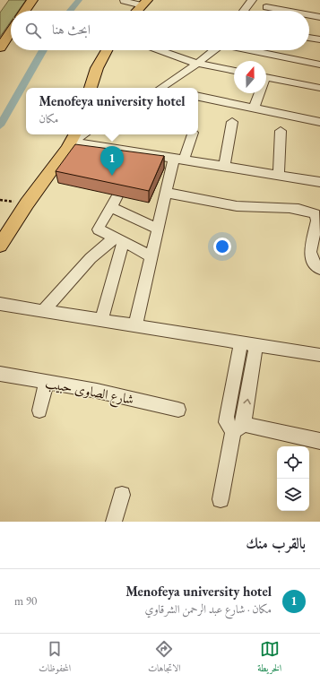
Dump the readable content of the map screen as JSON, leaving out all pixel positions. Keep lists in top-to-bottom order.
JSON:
{
  "streets": {
    "street": ["شارع الصاوى حبيب"]
  },
  "north": "top",
  "page": {
    "search": "ابحث هنا",
    "popup": ["Menofeya university hotel", "مكان"],
    "pins": "1",
    "heading": "بالقرب منك",
    "list": [
      {
        "mark": "1",
        "name": "Menofeya university hotel",
        "note": "مكان · شارع عبد الرحمن الشرقاوي",
        "value": "90 m"
      }
    ],
    "nav": ["الخريطة", "الاتجاهات", "المحفوظات"]
  }
}
